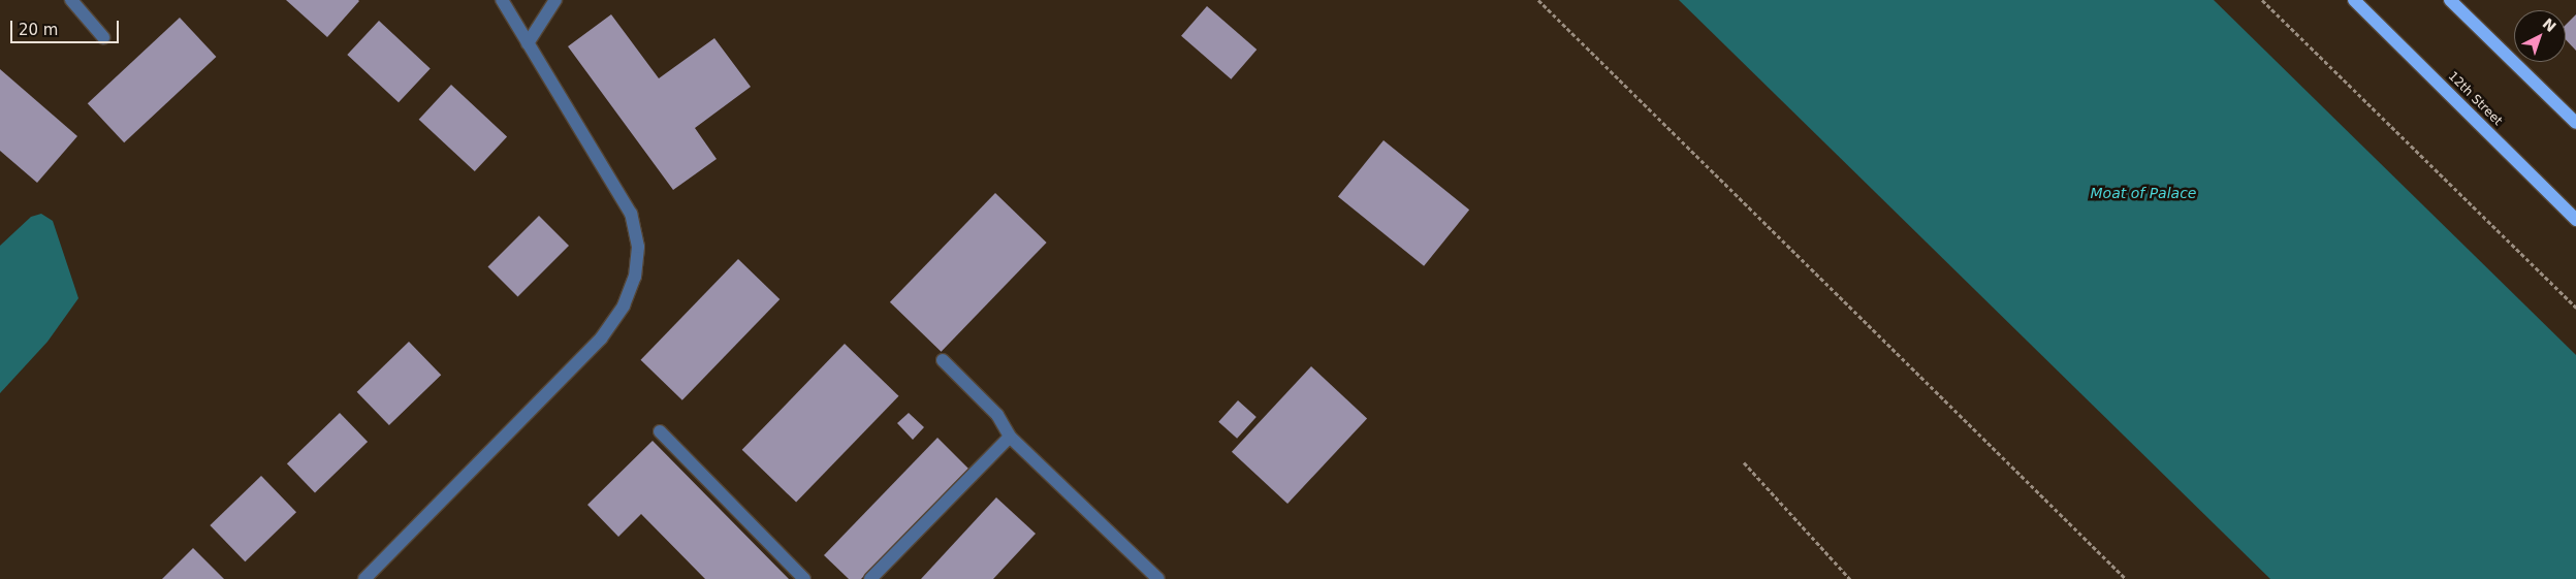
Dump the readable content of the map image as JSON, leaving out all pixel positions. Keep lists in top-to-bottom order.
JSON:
{
  "streets": {
    "main road": ["12th Street"]
  },
  "water": ["Moat of Palace"],
  "scale_bar": "20 m",
  "north": "top right"
}
